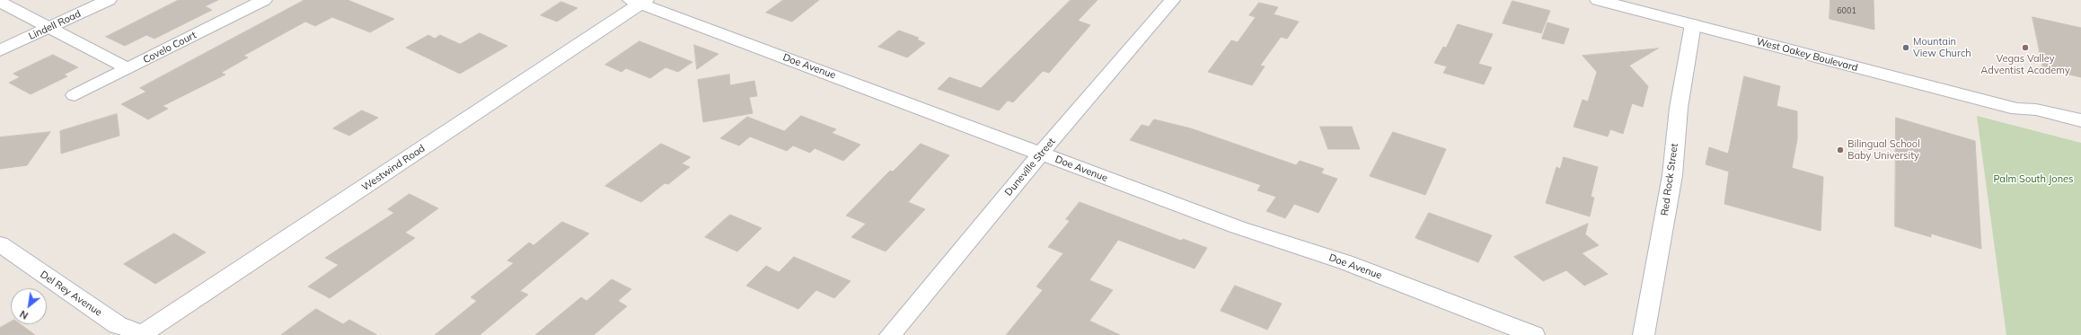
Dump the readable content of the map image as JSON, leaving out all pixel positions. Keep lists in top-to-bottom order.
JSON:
{
  "streets": {
    "main road": ["Lindell Road", "West Oakey Boulevard"],
    "street": [
      "Covelo Court",
      "Doe Avenue",
      "Duneville Street",
      "Westwind Road",
      "Red Rock Street",
      "Del Rey Avenue"
    ]
  },
  "crossings": [
    ["West Oakey Boulevard", "Red Rock Street"],
    ["Doe Avenue", "Duneville Street"],
    ["Doe Avenue", "Westwind Road"],
    ["Westwind Road", "Del Rey Avenue"]
  ],
  "parks": ["Palm South Jones"],
  "places": ["Mountain View Church", "Vegas Valley Adventist Academy", "Bilingual School Baby University"],
  "house_numbers": ["6001"],
  "north": "bottom left"
}
